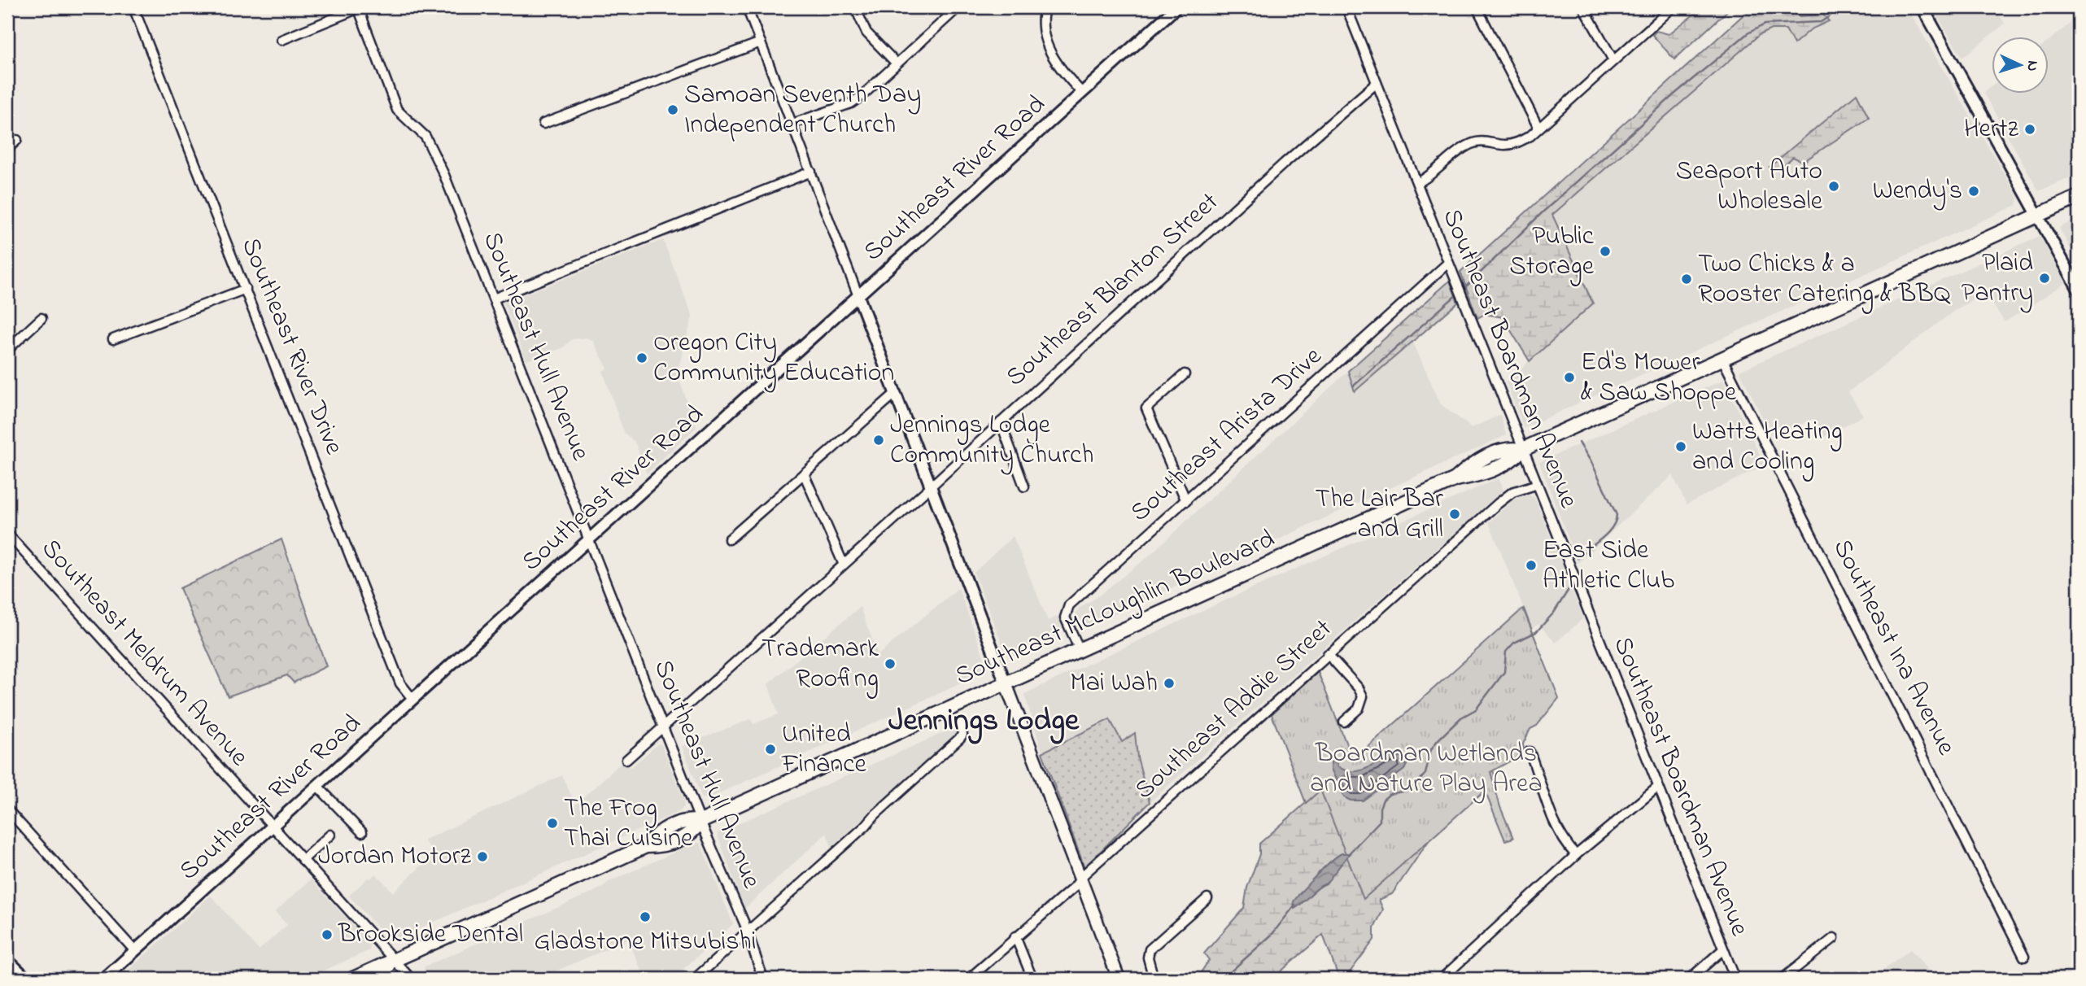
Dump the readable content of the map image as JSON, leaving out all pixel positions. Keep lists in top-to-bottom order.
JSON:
{
  "streets": {
    "main road": ["Southeast McLoughlin Boulevard"],
    "street": [
      "Southeast River Road",
      "Southeast Blanton Street",
      "Southeast River Drive",
      "Southeast Hull Avenue",
      "Southeast Boardman Avenue",
      "Southeast Arista Drive",
      "Southeast Ina Avenue",
      "Southeast Meldrum Avenue",
      "Southeast Addie Street"
    ]
  },
  "crossings": [
    ["Southeast River Road", "Southeast River Drive"],
    ["Southeast River Road", "Southeast Hull Avenue"],
    ["Southeast River Road", "Southeast Meldrum Avenue"],
    ["Southeast Blanton Street", "Southeast Hull Avenue"],
    ["Southeast Blanton Street", "Southeast Boardman Avenue"],
    ["Southeast Hull Avenue", "Southeast McLoughlin Boulevard"],
    ["Southeast Boardman Avenue", "Southeast Arista Drive"],
    ["Southeast Boardman Avenue", "Southeast McLoughlin Boulevard"],
    ["Southeast Boardman Avenue", "Southeast Addie Street"],
    ["Southeast Arista Drive", "Southeast McLoughlin Boulevard"],
    ["Southeast McLoughlin Boulevard", "Southeast Ina Avenue"],
    ["Southeast McLoughlin Boulevard", "Southeast Meldrum Avenue"]
  ],
  "districts": ["Jennings Lodge"],
  "parks": ["Boardman Wetlands and Nature Play Area"],
  "places": [
    "Samoan Seventh Day Independent Church",
    "Hertz",
    "Seaport Auto Wholesale",
    "Wendy's",
    "Public Storage",
    "Plaid Pantry",
    "Two Chicks & a Rooster Catering & BBQ",
    "Oregon City Community Education",
    "Ed's Mower & Saw Shoppe",
    "Jennings Lodge Community Church",
    "Watts Heating and Cooling",
    "The Lair Bar and Grill",
    "East Side Athletic Club",
    "Trademark Roofing",
    "Mai Wah",
    "United Finance",
    "The Frog Thai Cuisine",
    "Jordan Motorz",
    "Gladstone Mitsubishi",
    "Brookside Dental"
  ],
  "north": "right"
}
